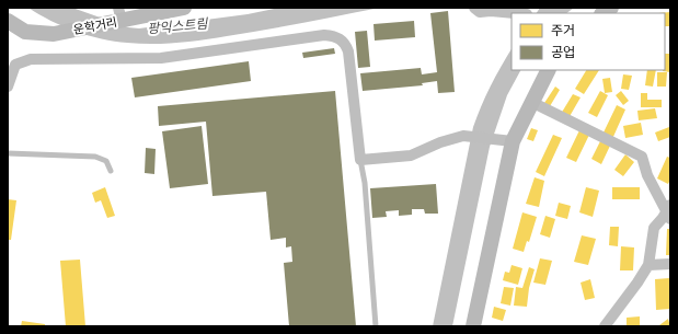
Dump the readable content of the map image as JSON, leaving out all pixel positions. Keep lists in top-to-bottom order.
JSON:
{
  "streets": {
    "street": ["운학거리"]
  },
  "water": ["팡익스트림"],
  "legend": ["주거", "공업"]
}
